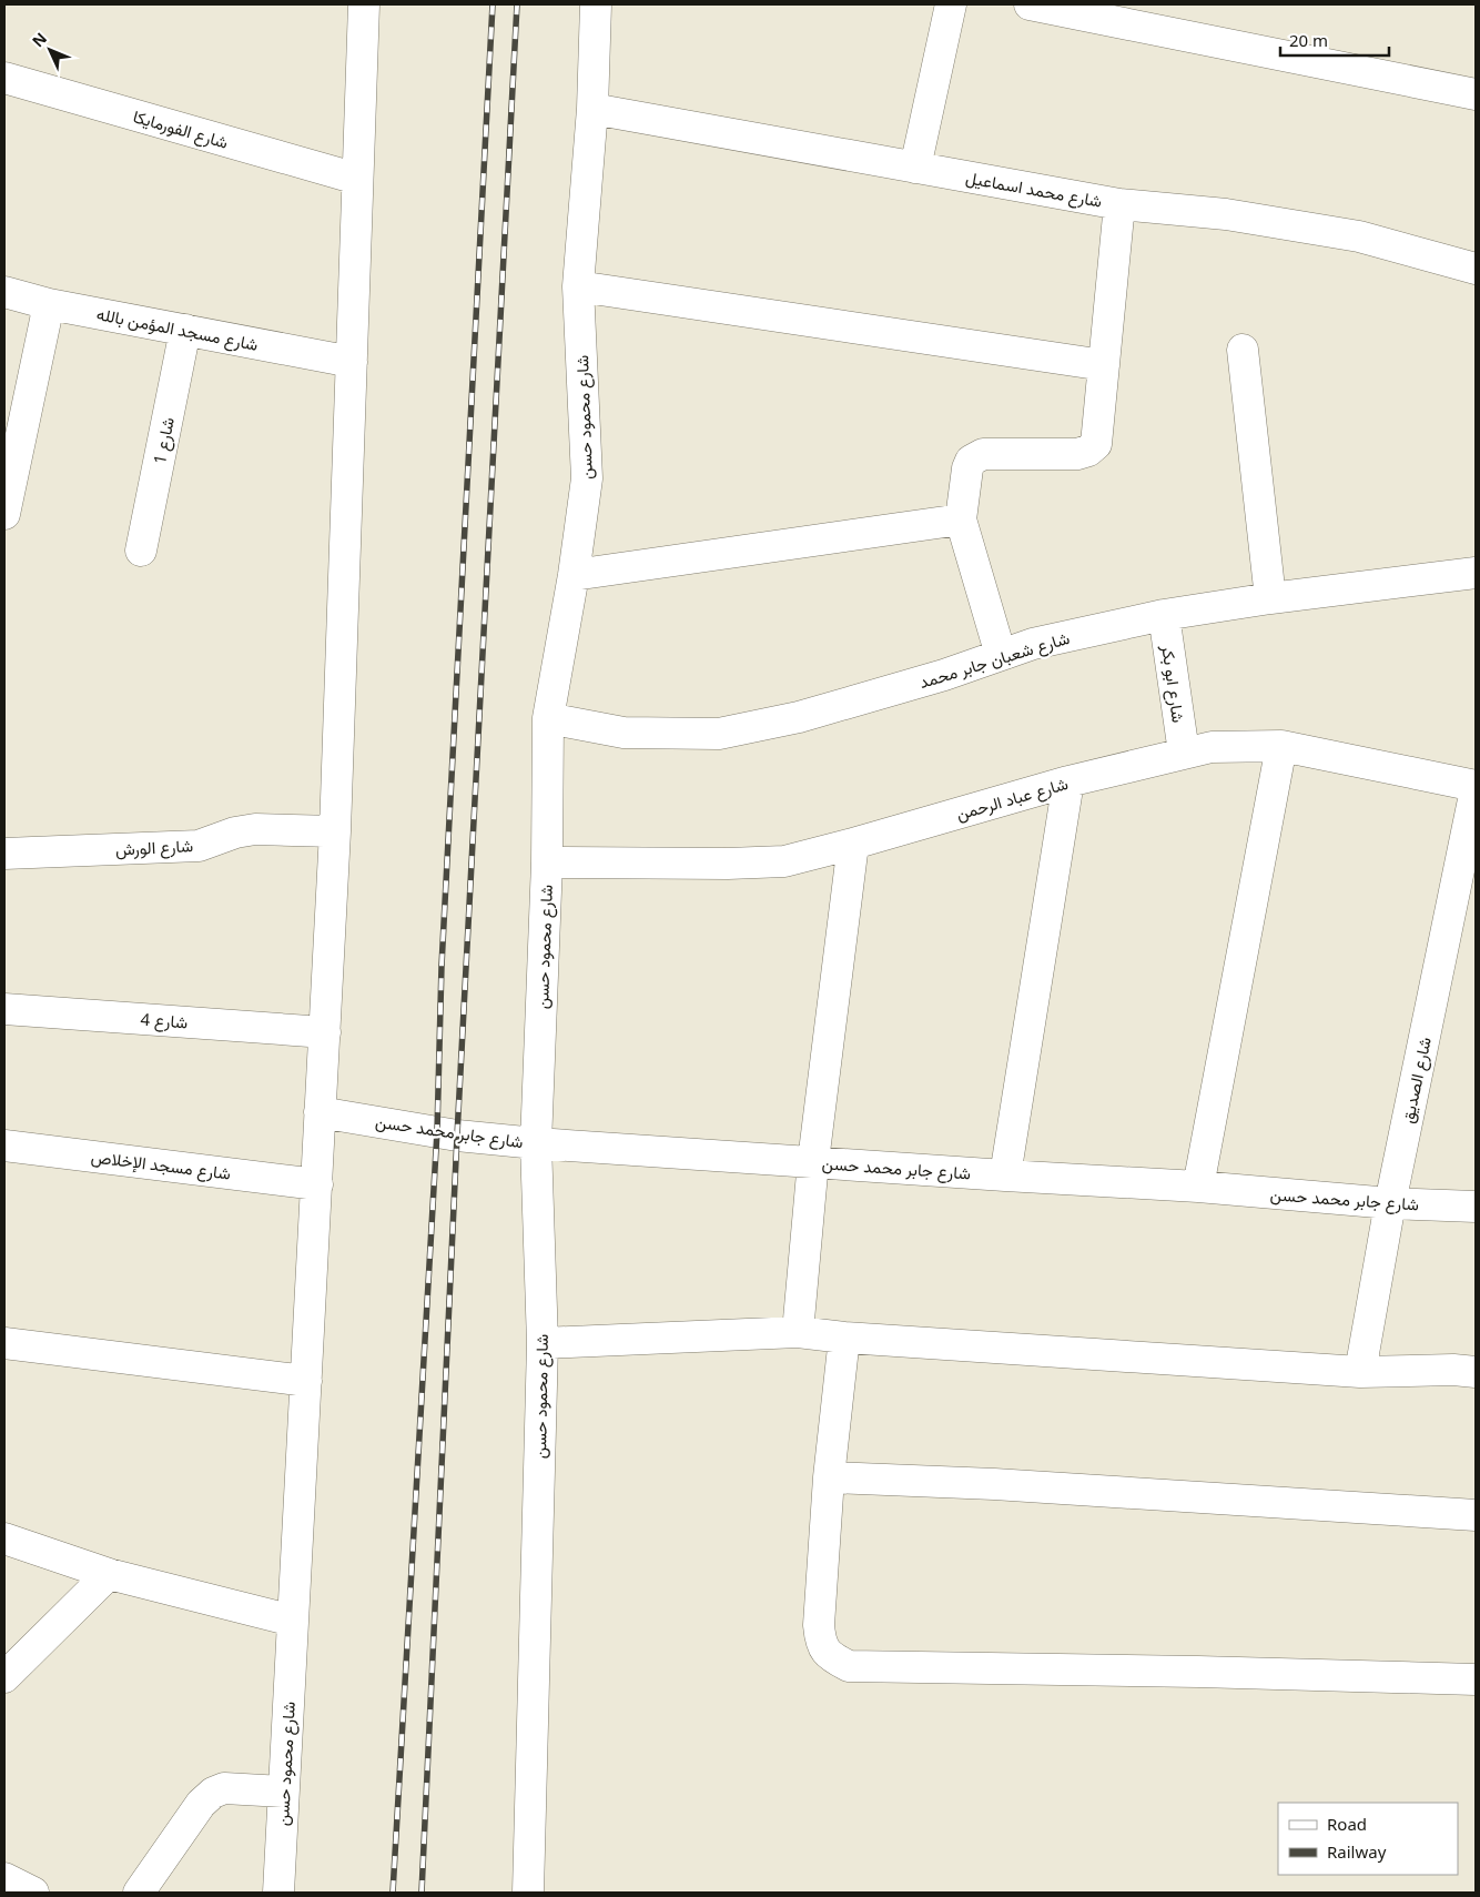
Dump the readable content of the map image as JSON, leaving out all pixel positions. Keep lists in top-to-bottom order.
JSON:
{
  "streets": {
    "street": [
      "شارع الفورمايكا",
      "شارع محمد اسماعيل",
      "شارع مسجد المؤمن بالله",
      "شارع محمود حسن",
      "شارع 1",
      "شارع شعبان جابر محمد",
      "شارع ابو بكر",
      "شارع عباد الرحمن",
      "شارع الورش",
      "شارع 4",
      "شارع الصديق",
      "شارع جابر محمد حسن",
      "شارع مسجد الإخلاص"
    ]
  },
  "crossings": [
    ["شارع الفورمايكا", "شارع محمود حسن"],
    ["شارع محمد اسماعيل", "شارع محمود حسن"],
    ["شارع مسجد المؤمن بالله", "شارع محمود حسن"],
    ["شارع مسجد المؤمن بالله", "شارع 1"],
    ["شارع محمود حسن", "شارع شعبان جابر محمد"],
    ["شارع محمود حسن", "شارع عباد الرحمن"],
    ["شارع محمود حسن", "شارع الورش"],
    ["شارع محمود حسن", "شارع 4"],
    ["شارع محمود حسن", "شارع جابر محمد حسن"],
    ["شارع محمود حسن", "شارع مسجد الإخلاص"],
    ["شارع شعبان جابر محمد", "شارع ابو بكر"],
    ["شارع ابو بكر", "شارع عباد الرحمن"],
    ["شارع عباد الرحمن", "شارع الصديق"],
    ["شارع الصديق", "شارع جابر محمد حسن"]
  ],
  "legend": ["Road", "Railway"],
  "scale_bar": "20 m",
  "north": "top left"
}
